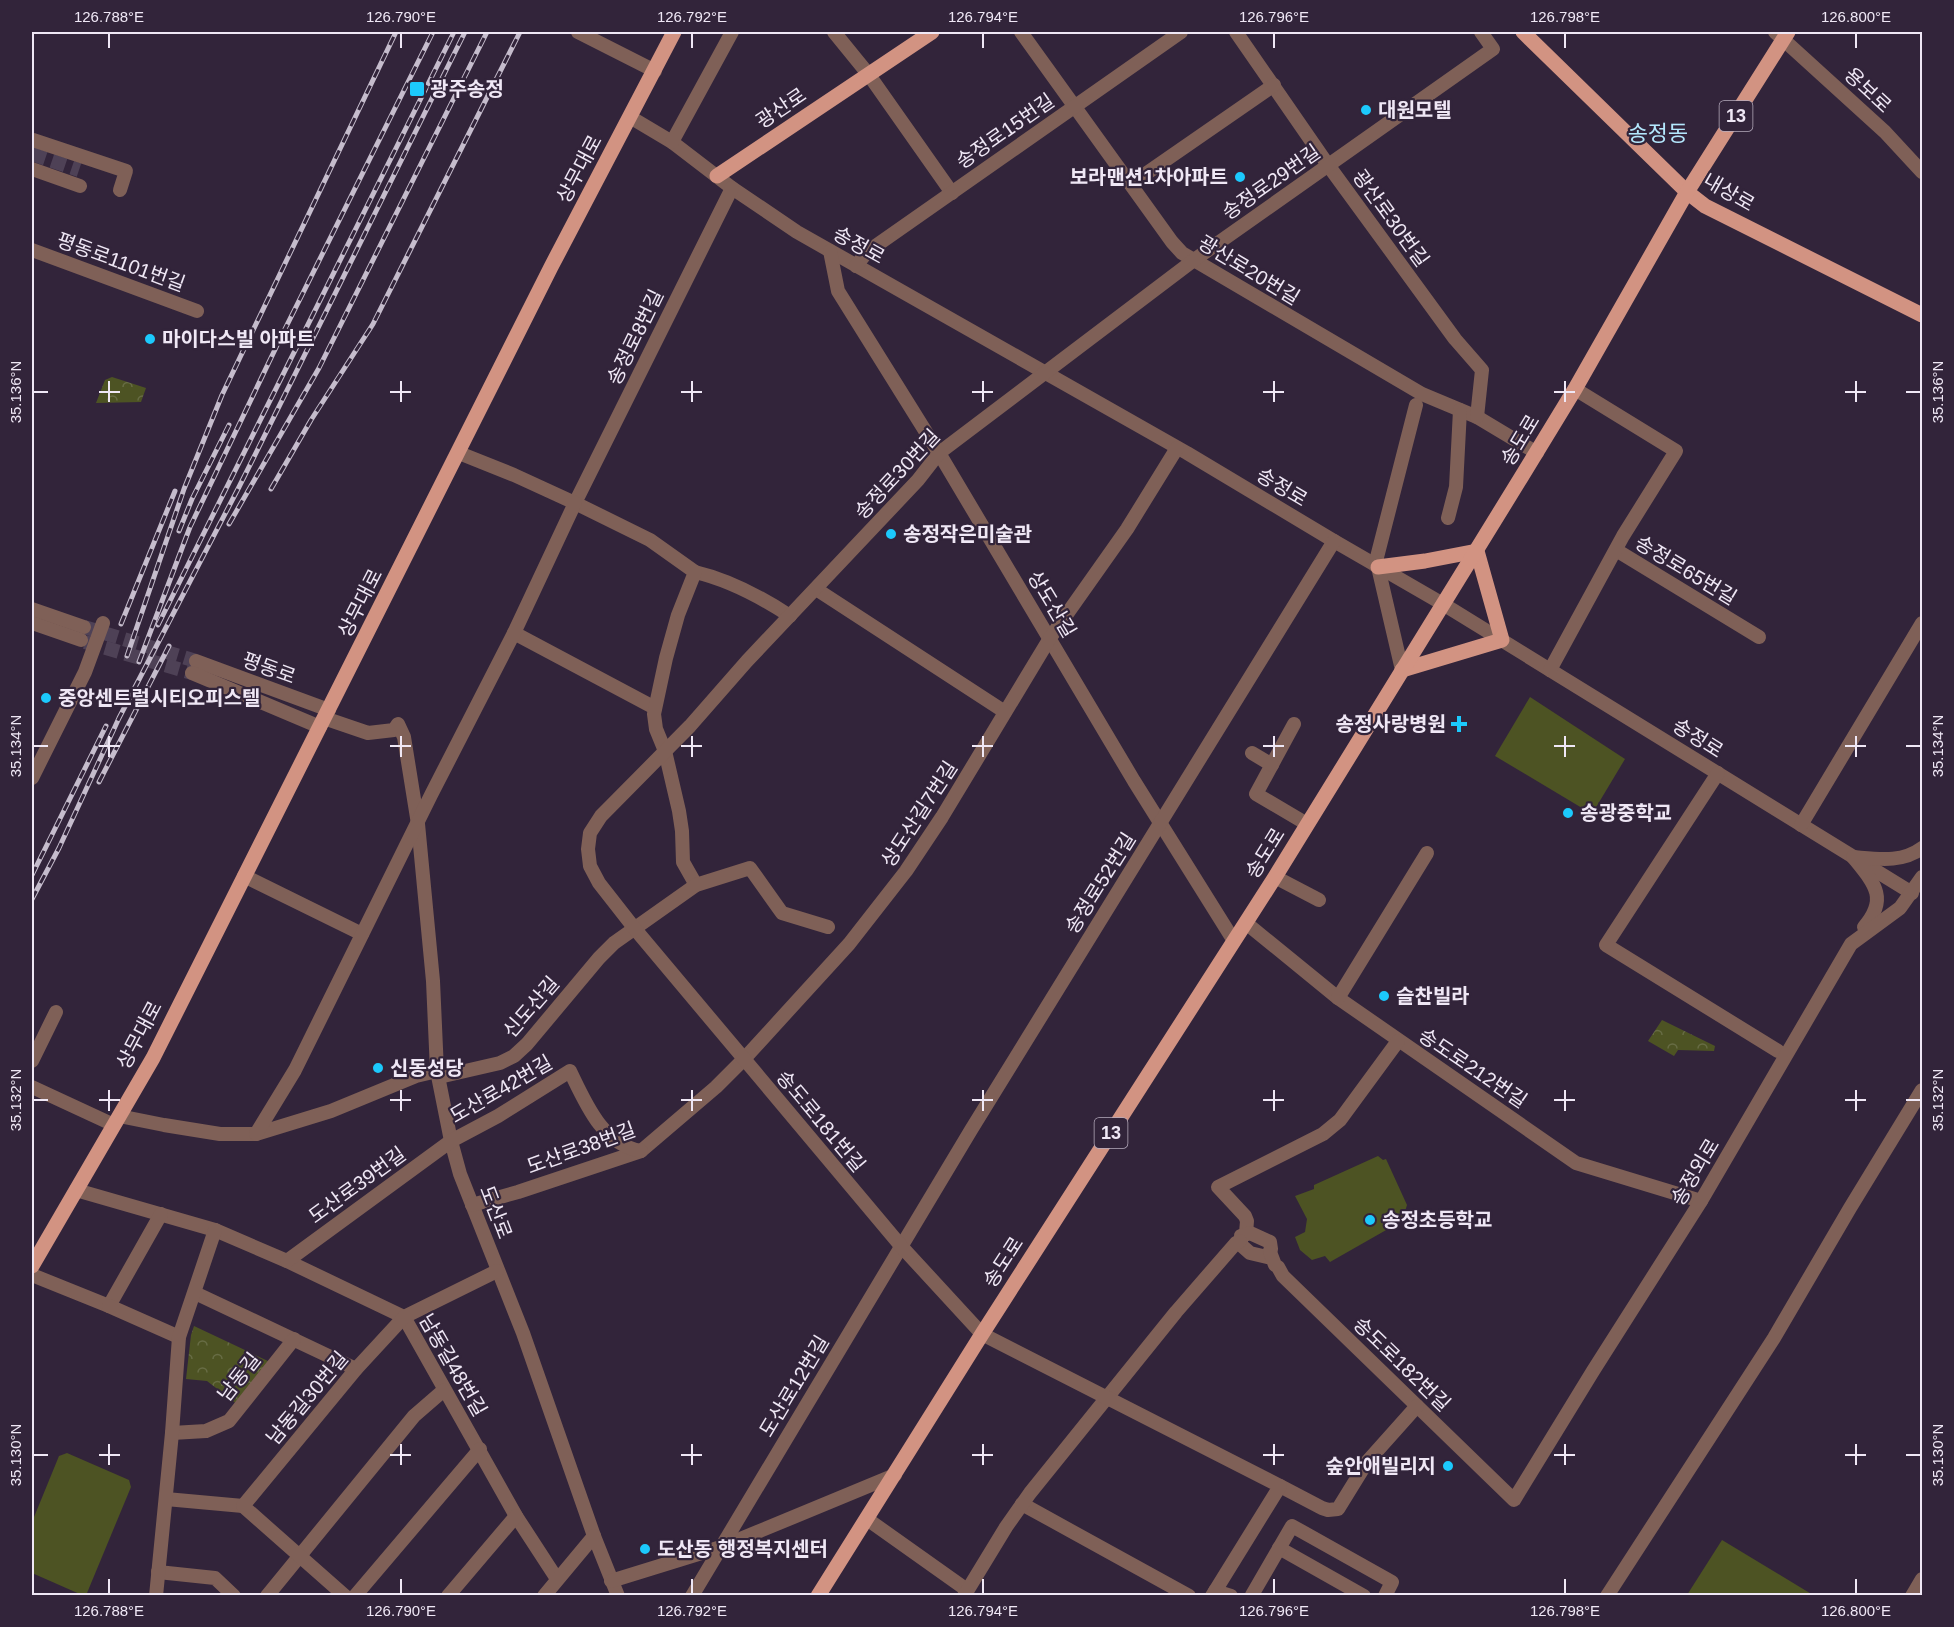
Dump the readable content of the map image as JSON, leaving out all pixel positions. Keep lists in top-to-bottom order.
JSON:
{
  "streets": {
    "main road": [
      "광산로",
      "13",
      "상무대로",
      "내상로",
      "송도로"
    ],
    "street": [
      "용보로",
      "송정로15번길",
      "송정로29번길",
      "광산로30번길",
      "송정로",
      "평동로1101번길",
      "광산로20번길",
      "송정로8번길",
      "송정로30번길",
      "송정로65번길",
      "상도산길",
      "평동로",
      "상도산길7번길",
      "송정로52번길",
      "신도산길",
      "송도로212번길",
      "도산로42번길",
      "송도로181번길",
      "도산로38번길",
      "송정외로",
      "도산로39번길",
      "도산로",
      "송도로182번길",
      "남동길48번길",
      "남동길",
      "도산로12번길",
      "남동길30번길"
    ]
  },
  "crossings": [
    ["용보로", "송도로"],
    ["광산로", "송정로"],
    ["송정로15번길", "송정로"],
    ["송정로15번길", "광산로20번길"],
    ["상무대로", "송정로"],
    ["상무대로", "평동로"],
    ["상무대로", "신도산길"],
    ["상무대로", "도산로"],
    ["송정로29번길", "광산로30번길"],
    ["송정로29번길", "송정로"],
    ["송정로29번길", "광산로20번길"],
    ["송정로29번길", "송정로30번길"],
    ["내상로", "송도로"],
    ["광산로30번길", "광산로20번길"],
    ["송정로", "송정로8번길"],
    ["송정로", "송도로"],
    ["송정로", "송정로30번길"],
    ["송정로", "송정로65번길"],
    ["송정로", "상도산길"],
    ["송정로", "상도산길7번길"],
    ["송정로", "송정로52번길"],
    ["송정로", "송정외로"],
    ["광산로20번길", "송도로"],
    ["송정로8번길", "도산로"],
    ["송도로", "송정로65번길"],
    ["송도로", "상도산길"],
    ["송도로", "송도로212번길"],
    ["송도로", "송도로181번길"],
    ["송정로30번길", "상도산길"],
    ["송정로30번길", "송도로181번길"],
    ["상도산길", "상도산길7번길"],
    ["상도산길", "송정로52번길"],
    ["평동로", "도산로"],
    ["상도산길7번길", "송도로181번길"],
    ["상도산길7번길", "도산로38번길"],
    ["송정로52번길", "송도로181번길"],
    ["송정로52번길", "도산로12번길"],
    ["신도산길", "송도로181번길"],
    ["신도산길", "도산로"],
    ["송도로212번길", "송정외로"],
    ["도산로42번길", "도산로38번길"],
    ["도산로42번길", "도산로39번길"],
    ["도산로42번길", "도산로"],
    ["송도로181번길", "도산로38번길"],
    ["송도로181번길", "도산로12번길"],
    ["도산로38번길", "도산로"],
    ["송정외로", "송도로182번길"],
    ["도산로39번길", "도산로"],
    ["도산로39번길", "남동길48번길"],
    ["남동길48번길", "남동길30번길"],
    ["남동길", "남동길30번길"]
  ],
  "districts": ["송정동"],
  "places": {
    "transit": ["광주송정"],
    "other": [
      "대원모텔",
      "보라맨션1차아파트",
      "마이다스빌 아파트",
      "송정작은미술관",
      "중앙센트럴시티오피스텔",
      "송광중학교",
      "슬찬빌라",
      "신동성당",
      "송정초등학교",
      "숲안애빌리지",
      "도산동 행정복지센터"
    ],
    "health": ["송정사랑병원"]
  },
  "coordinates": [
    "126.788°E",
    "126.790°E",
    "126.792°E",
    "126.794°E",
    "126.796°E",
    "126.798°E",
    "126.800°E",
    "35.136°N",
    "35.134°N",
    "35.132°N",
    "35.130°N"
  ]
}
